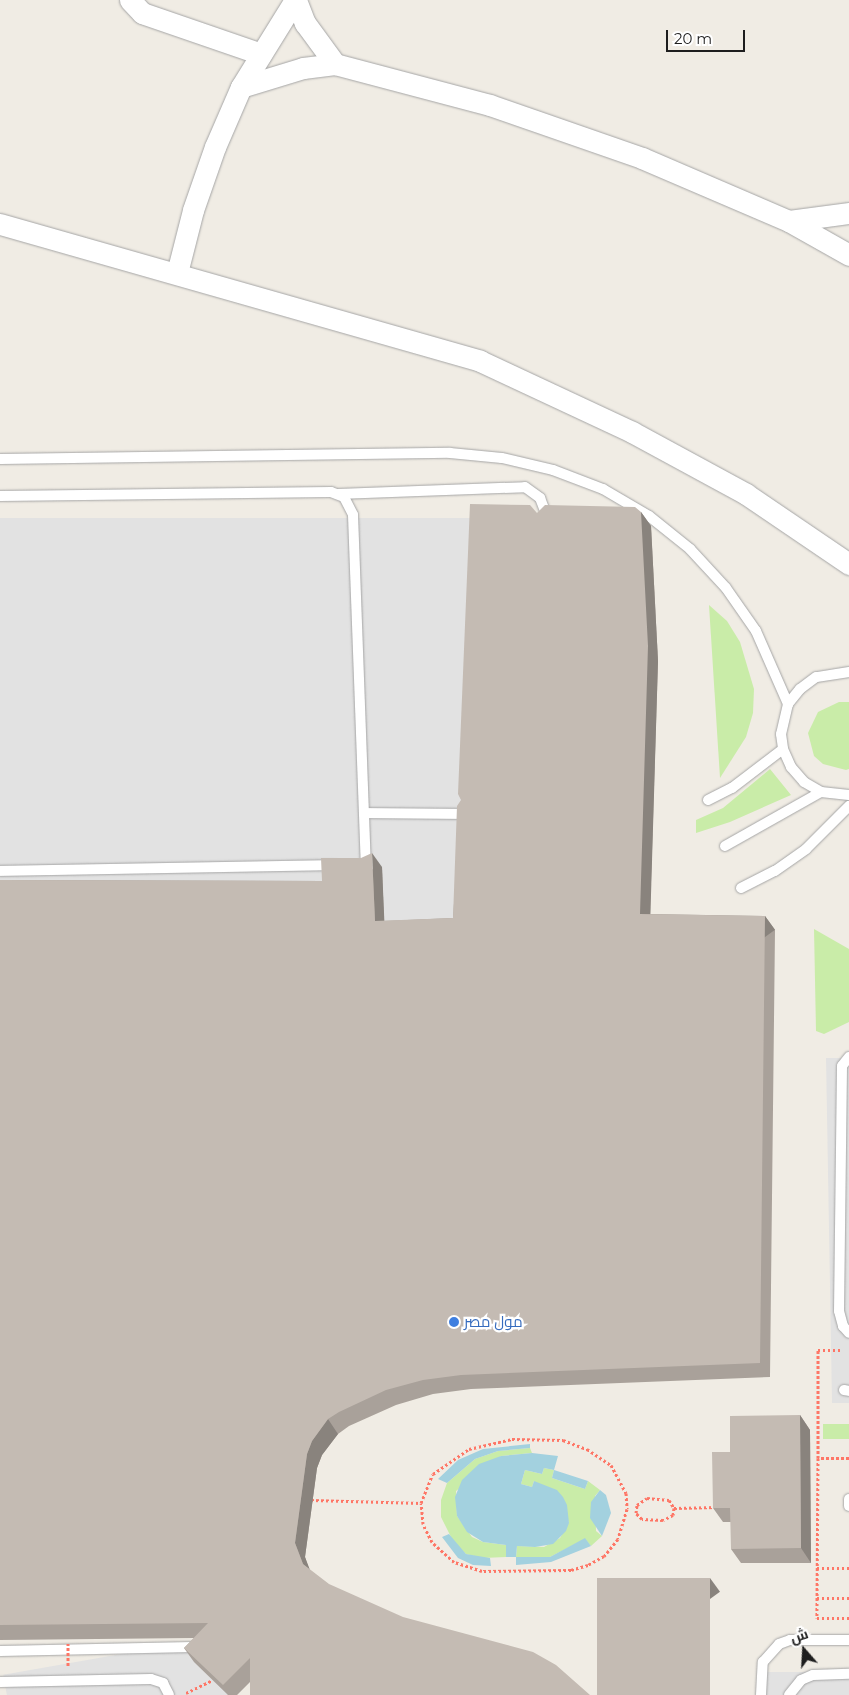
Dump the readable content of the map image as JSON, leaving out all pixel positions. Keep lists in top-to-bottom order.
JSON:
{
  "places": ["مول مصر"],
  "scale_bar": "20 m",
  "north": "top"
}
